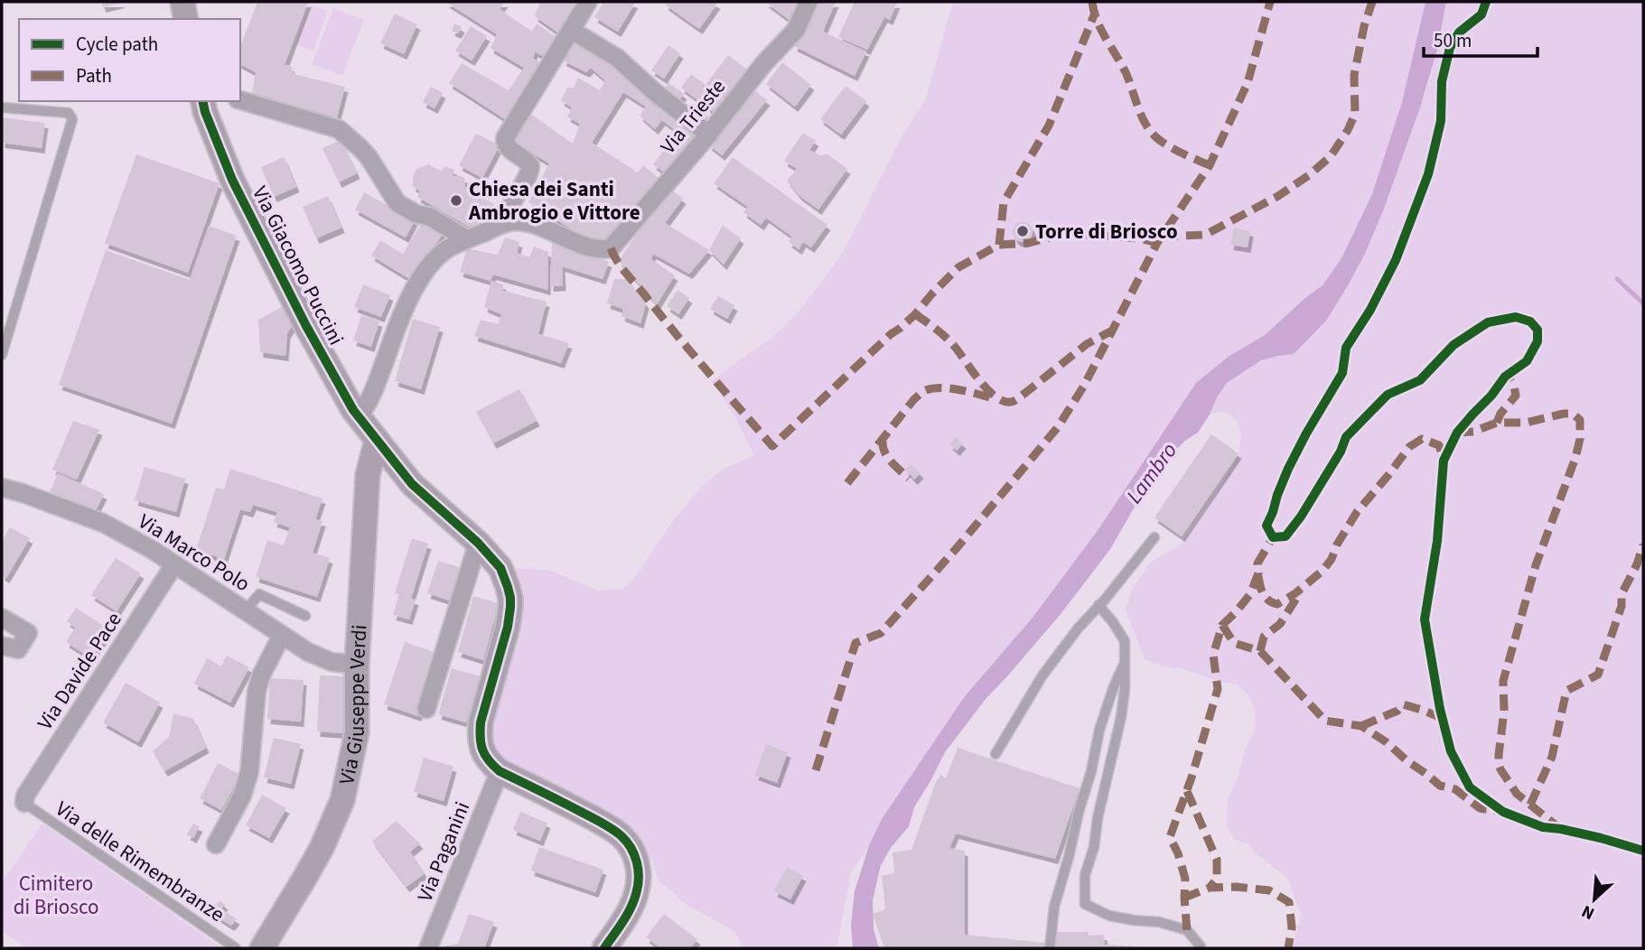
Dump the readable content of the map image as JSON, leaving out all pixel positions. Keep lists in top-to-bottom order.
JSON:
{
  "streets": {
    "street": [
      "Via Trieste",
      "Via Giacomo Puccini",
      "Via Marco Polo",
      "Via Davide Pace",
      "Via Giuseppe Verdi",
      "Via Paganini"
    ],
    "lane": ["Via delle Rimembranze"]
  },
  "crossings": [
    ["Via Giacomo Puccini", "Via Giuseppe Verdi"],
    ["Via Giacomo Puccini", "Via Paganini"],
    ["Via Marco Polo", "Via Davide Pace"],
    ["Via Marco Polo", "Via Giuseppe Verdi"],
    ["Via Davide Pace", "Via delle Rimembranze"]
  ],
  "water": ["Lambro"],
  "parks": ["Cimitero di Briosco"],
  "places": ["Chiesa dei Santi Ambrogio e Vittore", "Torre di Briosco"],
  "legend": ["Cycle path", "Path"],
  "scale_bar": "50 m",
  "north": "bottom left"
}
